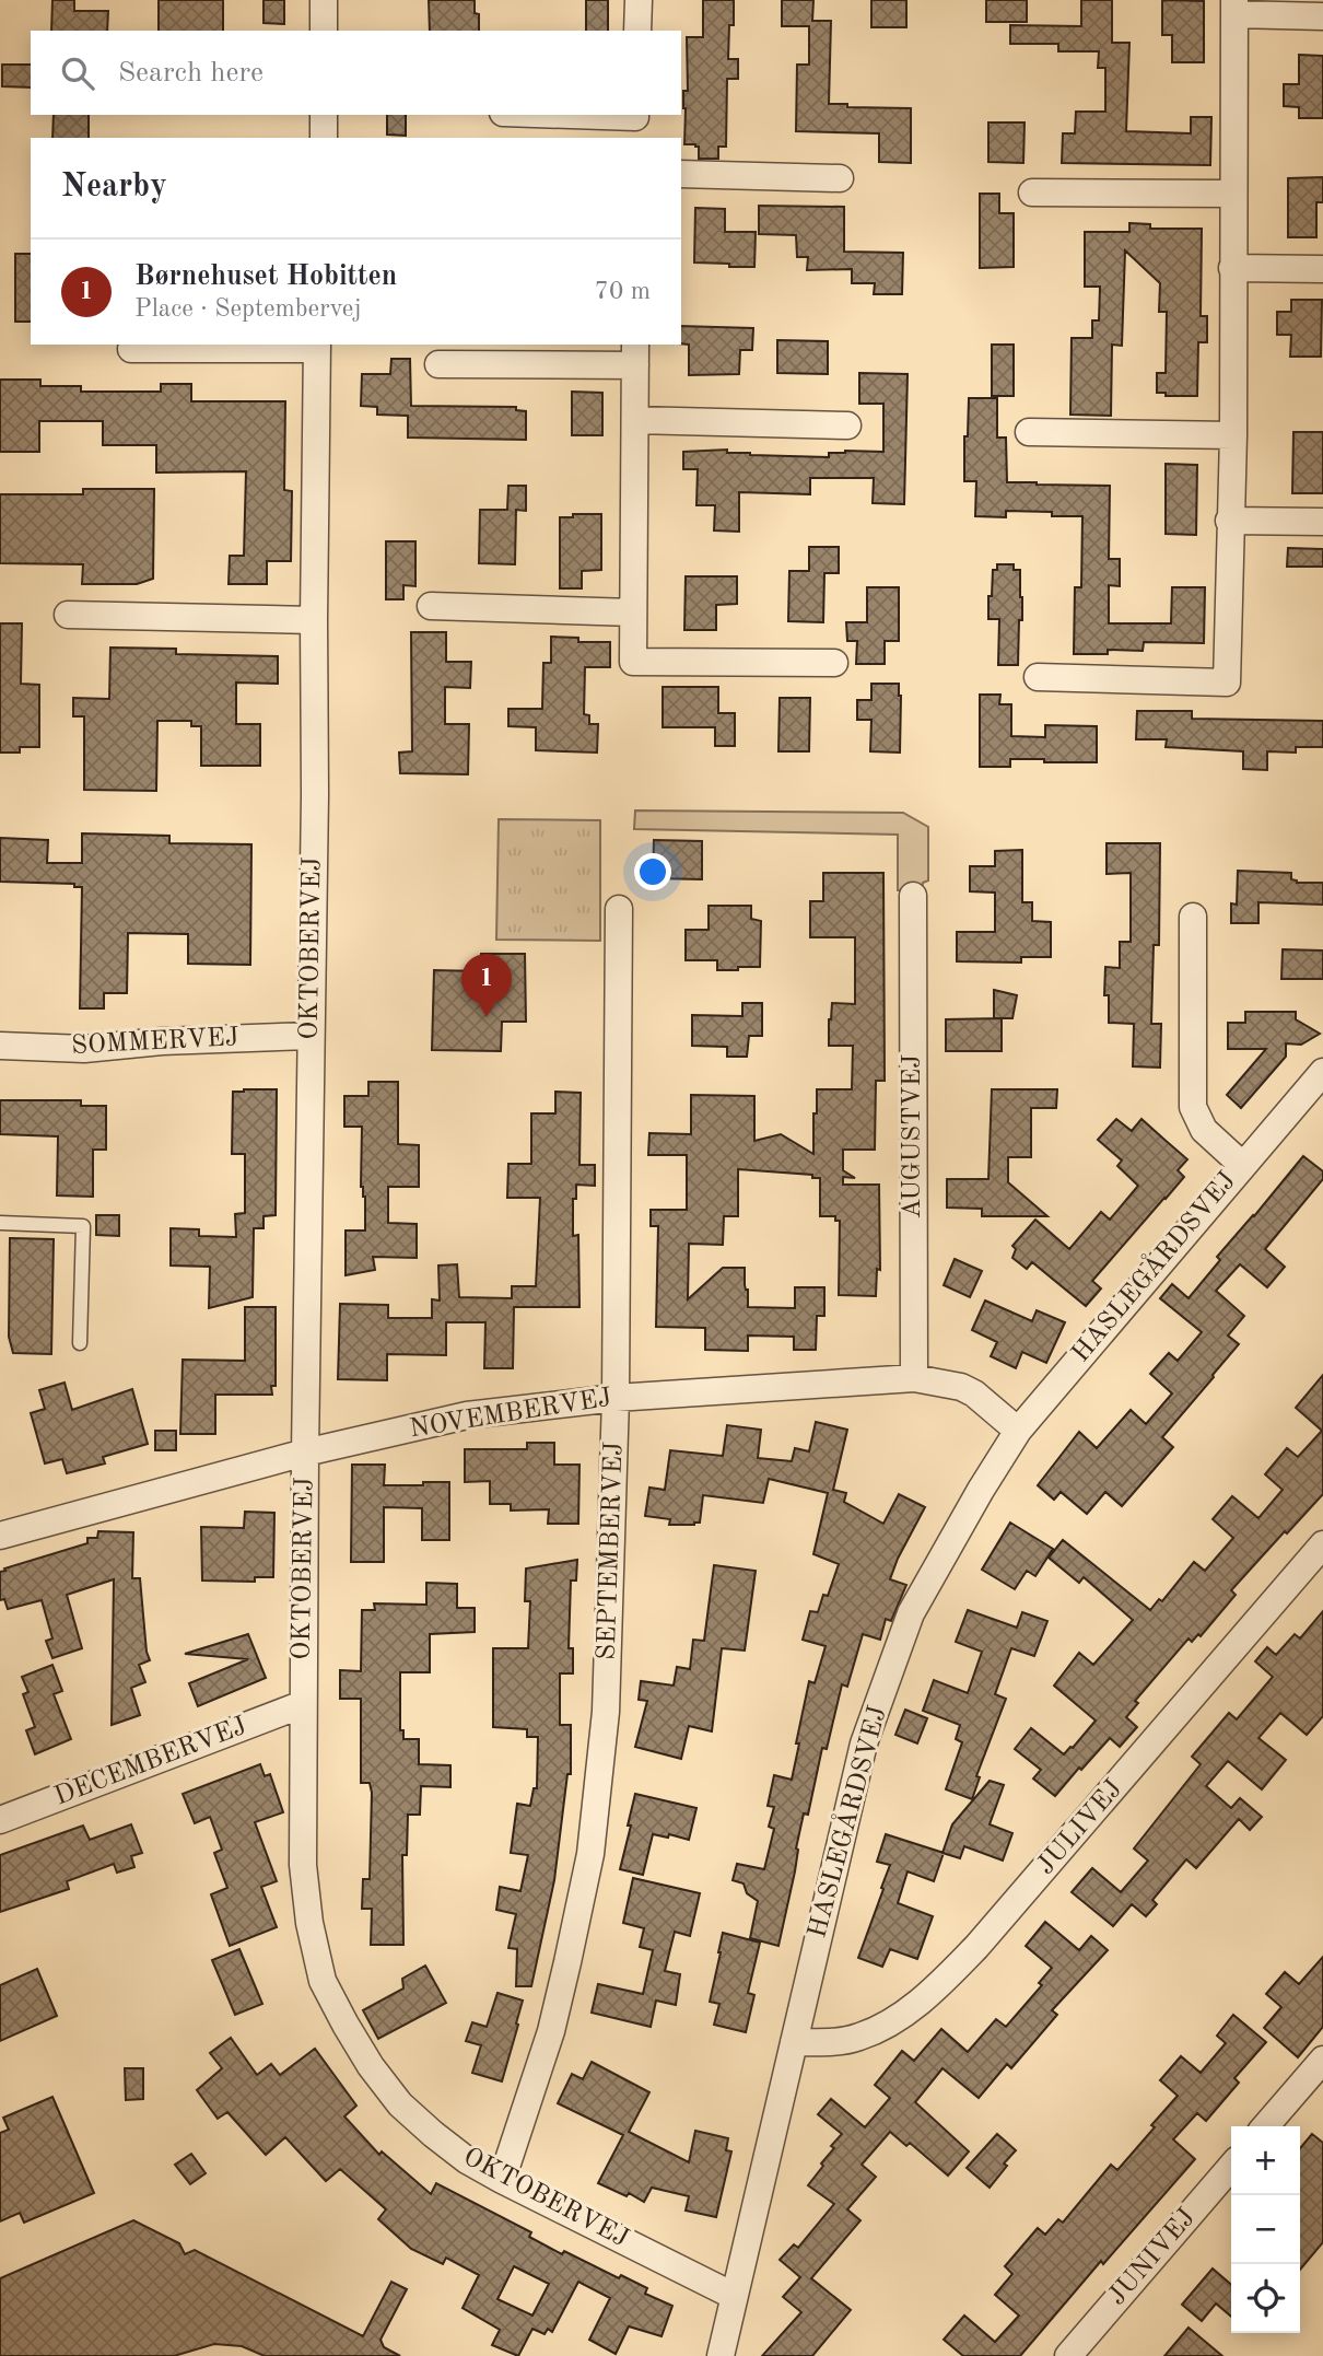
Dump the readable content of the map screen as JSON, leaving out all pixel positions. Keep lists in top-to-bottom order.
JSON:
{
  "streets": {
    "street": [
      "OKTOBERVEJ",
      "SOMMERVEJ",
      "AUGUSTVEJ",
      "HASLEGÅRDSVEJ",
      "NOVEMBERVEJ",
      "SEPTEMBERVEJ",
      "DECEMBERVEJ",
      "JULIVEJ",
      "JUNIVEJ"
    ]
  },
  "crossings": [
    ["OKTOBERVEJ", "SOMMERVEJ"],
    ["OKTOBERVEJ", "HASLEGÅRDSVEJ"],
    ["OKTOBERVEJ", "NOVEMBERVEJ"],
    ["OKTOBERVEJ", "SEPTEMBERVEJ"],
    ["OKTOBERVEJ", "DECEMBERVEJ"],
    ["AUGUSTVEJ", "NOVEMBERVEJ"],
    ["HASLEGÅRDSVEJ", "NOVEMBERVEJ"],
    ["HASLEGÅRDSVEJ", "JULIVEJ"],
    ["NOVEMBERVEJ", "SEPTEMBERVEJ"]
  ],
  "page": {
    "search": "Search here",
    "heading": "Nearby",
    "list": [
      {
        "mark": "1",
        "name": "Børnehuset Hobitten",
        "note": "Place · Septembervej",
        "value": "70 m"
      }
    ],
    "pins": "1",
    "map_buttons": ["+", "−"]
  }
}
